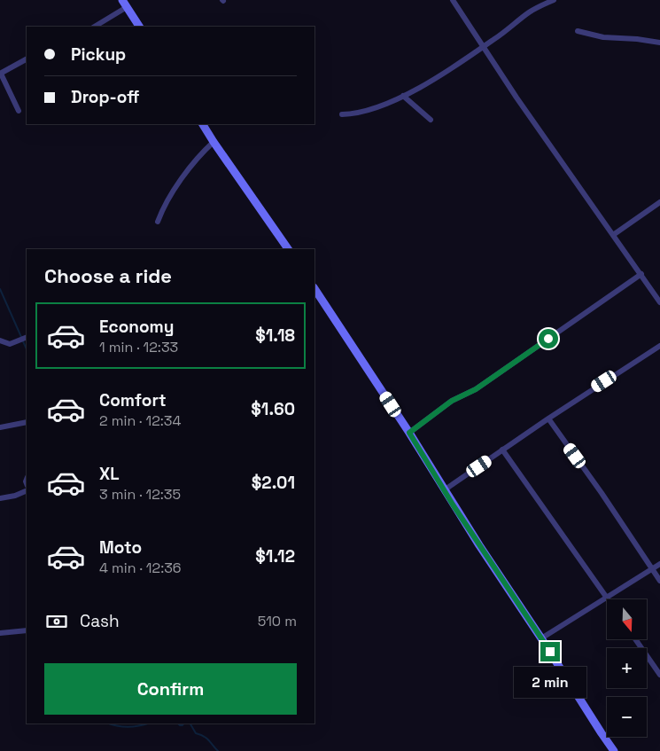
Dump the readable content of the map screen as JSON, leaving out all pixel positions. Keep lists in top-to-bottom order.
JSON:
{
  "north": "bottom",
  "page": {
    "banner": ["Pickup", "Drop-off"],
    "heading": "Choose a ride",
    "list": [
      {
        "name": "Economy",
        "note": "1 min · 12:33",
        "value": "$1.18"
      },
      {
        "name": "Comfort",
        "note": "2 min · 12:34",
        "value": "$1.60"
      },
      {
        "name": "XL",
        "note": "3 min · 12:35",
        "value": "$2.01"
      },
      {
        "name": "Moto",
        "note": "4 min · 12:36",
        "value": "$1.12"
      }
    ],
    "pay": ["Cash", "510 m"],
    "map_buttons": ["+", "−"],
    "buttons": "Confirm",
    "bubble": "2 min"
  }
}
